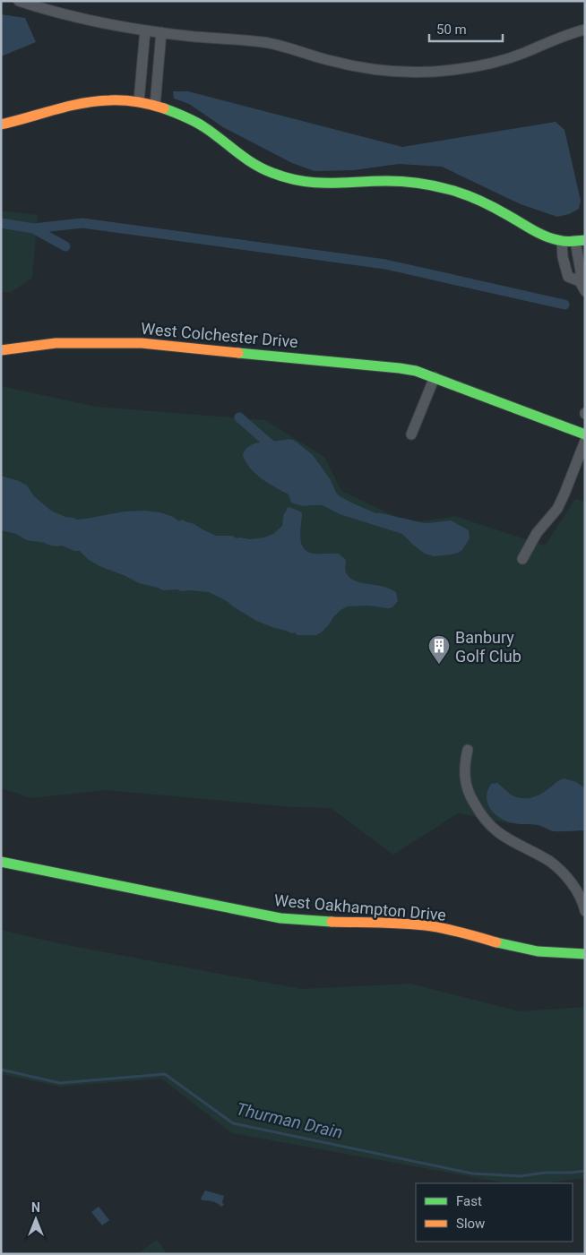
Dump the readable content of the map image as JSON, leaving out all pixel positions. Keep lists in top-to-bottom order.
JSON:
{
  "streets": {
    "street": ["West Colchester Drive", "West Oakhampton Drive"]
  },
  "water": ["Thurman Drain"],
  "places": {
    "building": ["Banbury Golf Club"]
  },
  "legend": ["Fast", "Slow"],
  "scale_bar": "50 m",
  "north": "top"
}
